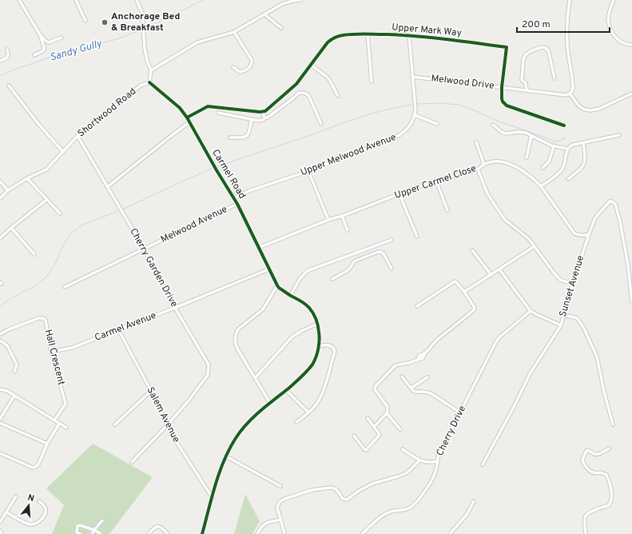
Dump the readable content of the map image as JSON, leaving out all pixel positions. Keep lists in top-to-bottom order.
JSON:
{
  "streets": {
    "street": [
      "Upper Mark Way",
      "Melwood Drive",
      "Shortwood Road",
      "Upper Melwood Avenue",
      "Carmel Road",
      "Upper Carmel Close",
      "Melwood Avenue",
      "Cherry Garden Drive",
      "Sunset Avenue",
      "Carmel Avenue",
      "Hall Crescent",
      "Salem Avenue",
      "Cherry Drive"
    ]
  },
  "crossings": [
    ["Upper Mark Way", "Melwood Drive"],
    ["Upper Mark Way", "Upper Melwood Avenue"],
    ["Melwood Drive", "Upper Melwood Avenue"],
    ["Shortwood Road", "Carmel Road"],
    ["Shortwood Road", "Cherry Garden Drive"],
    ["Upper Melwood Avenue", "Carmel Road"],
    ["Carmel Road", "Upper Carmel Close"],
    ["Carmel Road", "Melwood Avenue"],
    ["Carmel Road", "Carmel Avenue"],
    ["Upper Carmel Close", "Sunset Avenue"],
    ["Melwood Avenue", "Cherry Garden Drive"],
    ["Cherry Garden Drive", "Carmel Avenue"],
    ["Cherry Garden Drive", "Salem Avenue"],
    ["Carmel Avenue", "Hall Crescent"],
    ["Carmel Avenue", "Salem Avenue"]
  ],
  "water": ["Sandy Gully"],
  "places": ["Anchorage Bed & Breakfast"],
  "scale_bar": "200 m",
  "north": "top"
}
